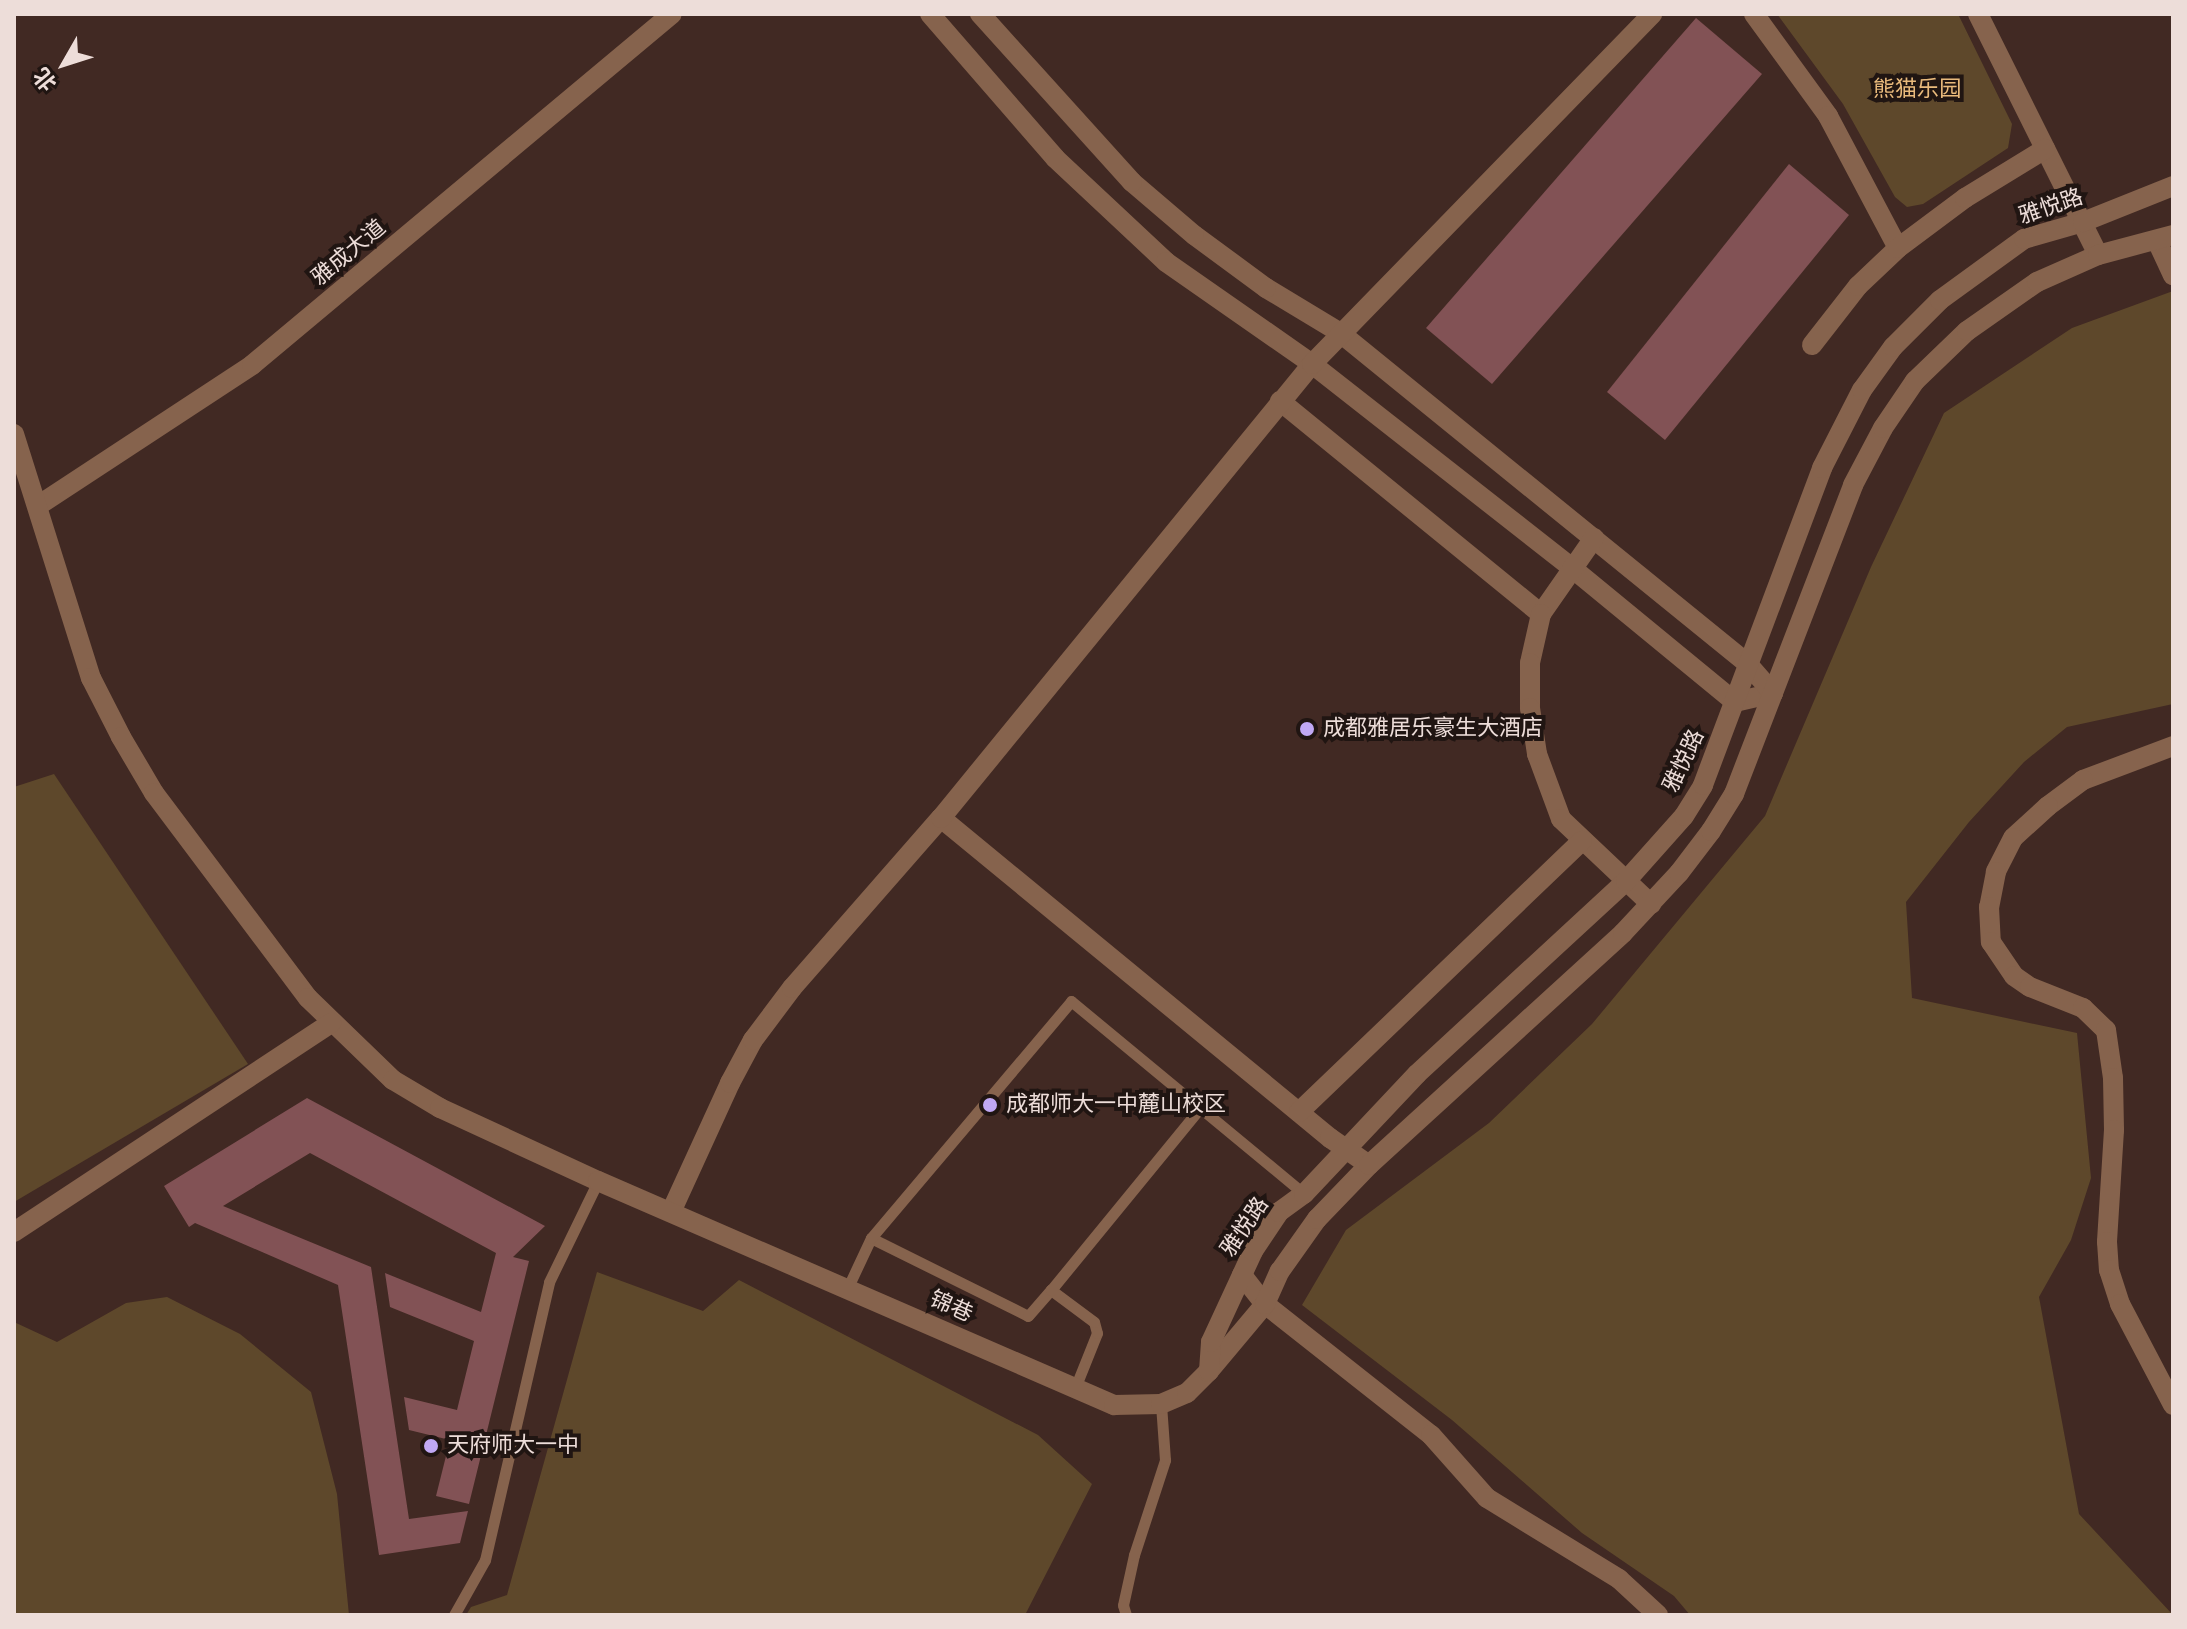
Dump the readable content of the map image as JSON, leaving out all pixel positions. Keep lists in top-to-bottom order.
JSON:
{
  "streets": {
    "street": ["雅悦路", "雅成大道", "锦巷"]
  },
  "crossings": [
    ["雅悦路", "锦巷"],
    ["雅成大道", "锦巷"]
  ],
  "parks": ["熊猫乐园"],
  "places": ["成都雅居乐豪生大酒店", "成都师大一中麓山校区", "天府师大一中"],
  "north": "bottom left"
}
